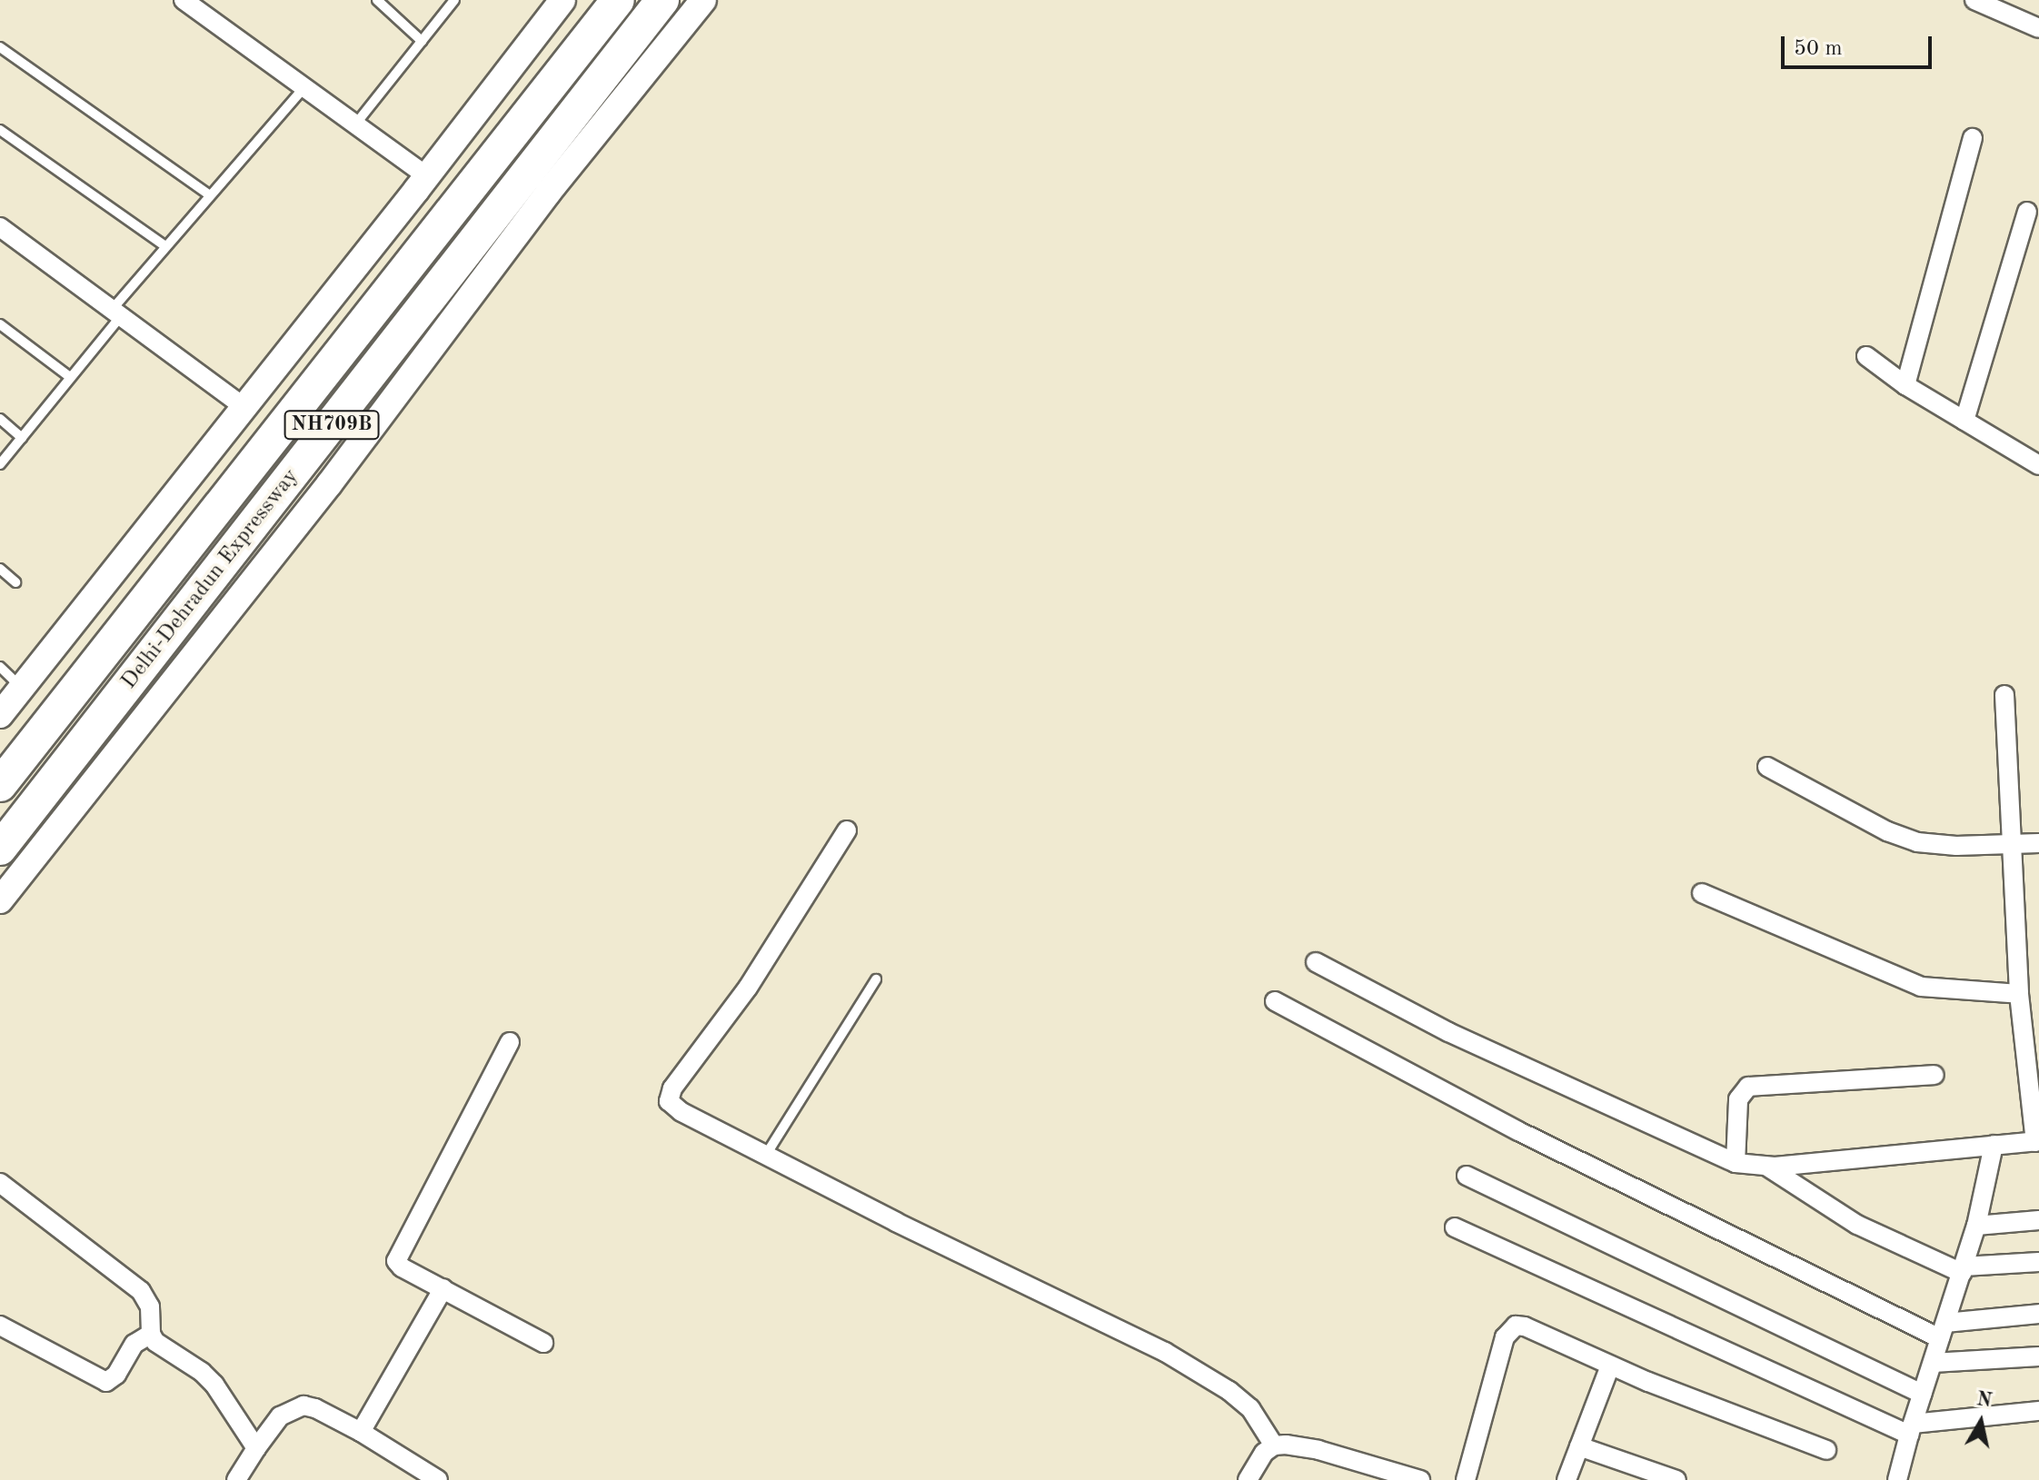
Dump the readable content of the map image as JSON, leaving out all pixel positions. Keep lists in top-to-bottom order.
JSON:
{
  "streets": {
    "highway": ["NH709B", "Delhi-Dehradun Expressway"]
  },
  "scale_bar": "50 m",
  "north": "top"
}
